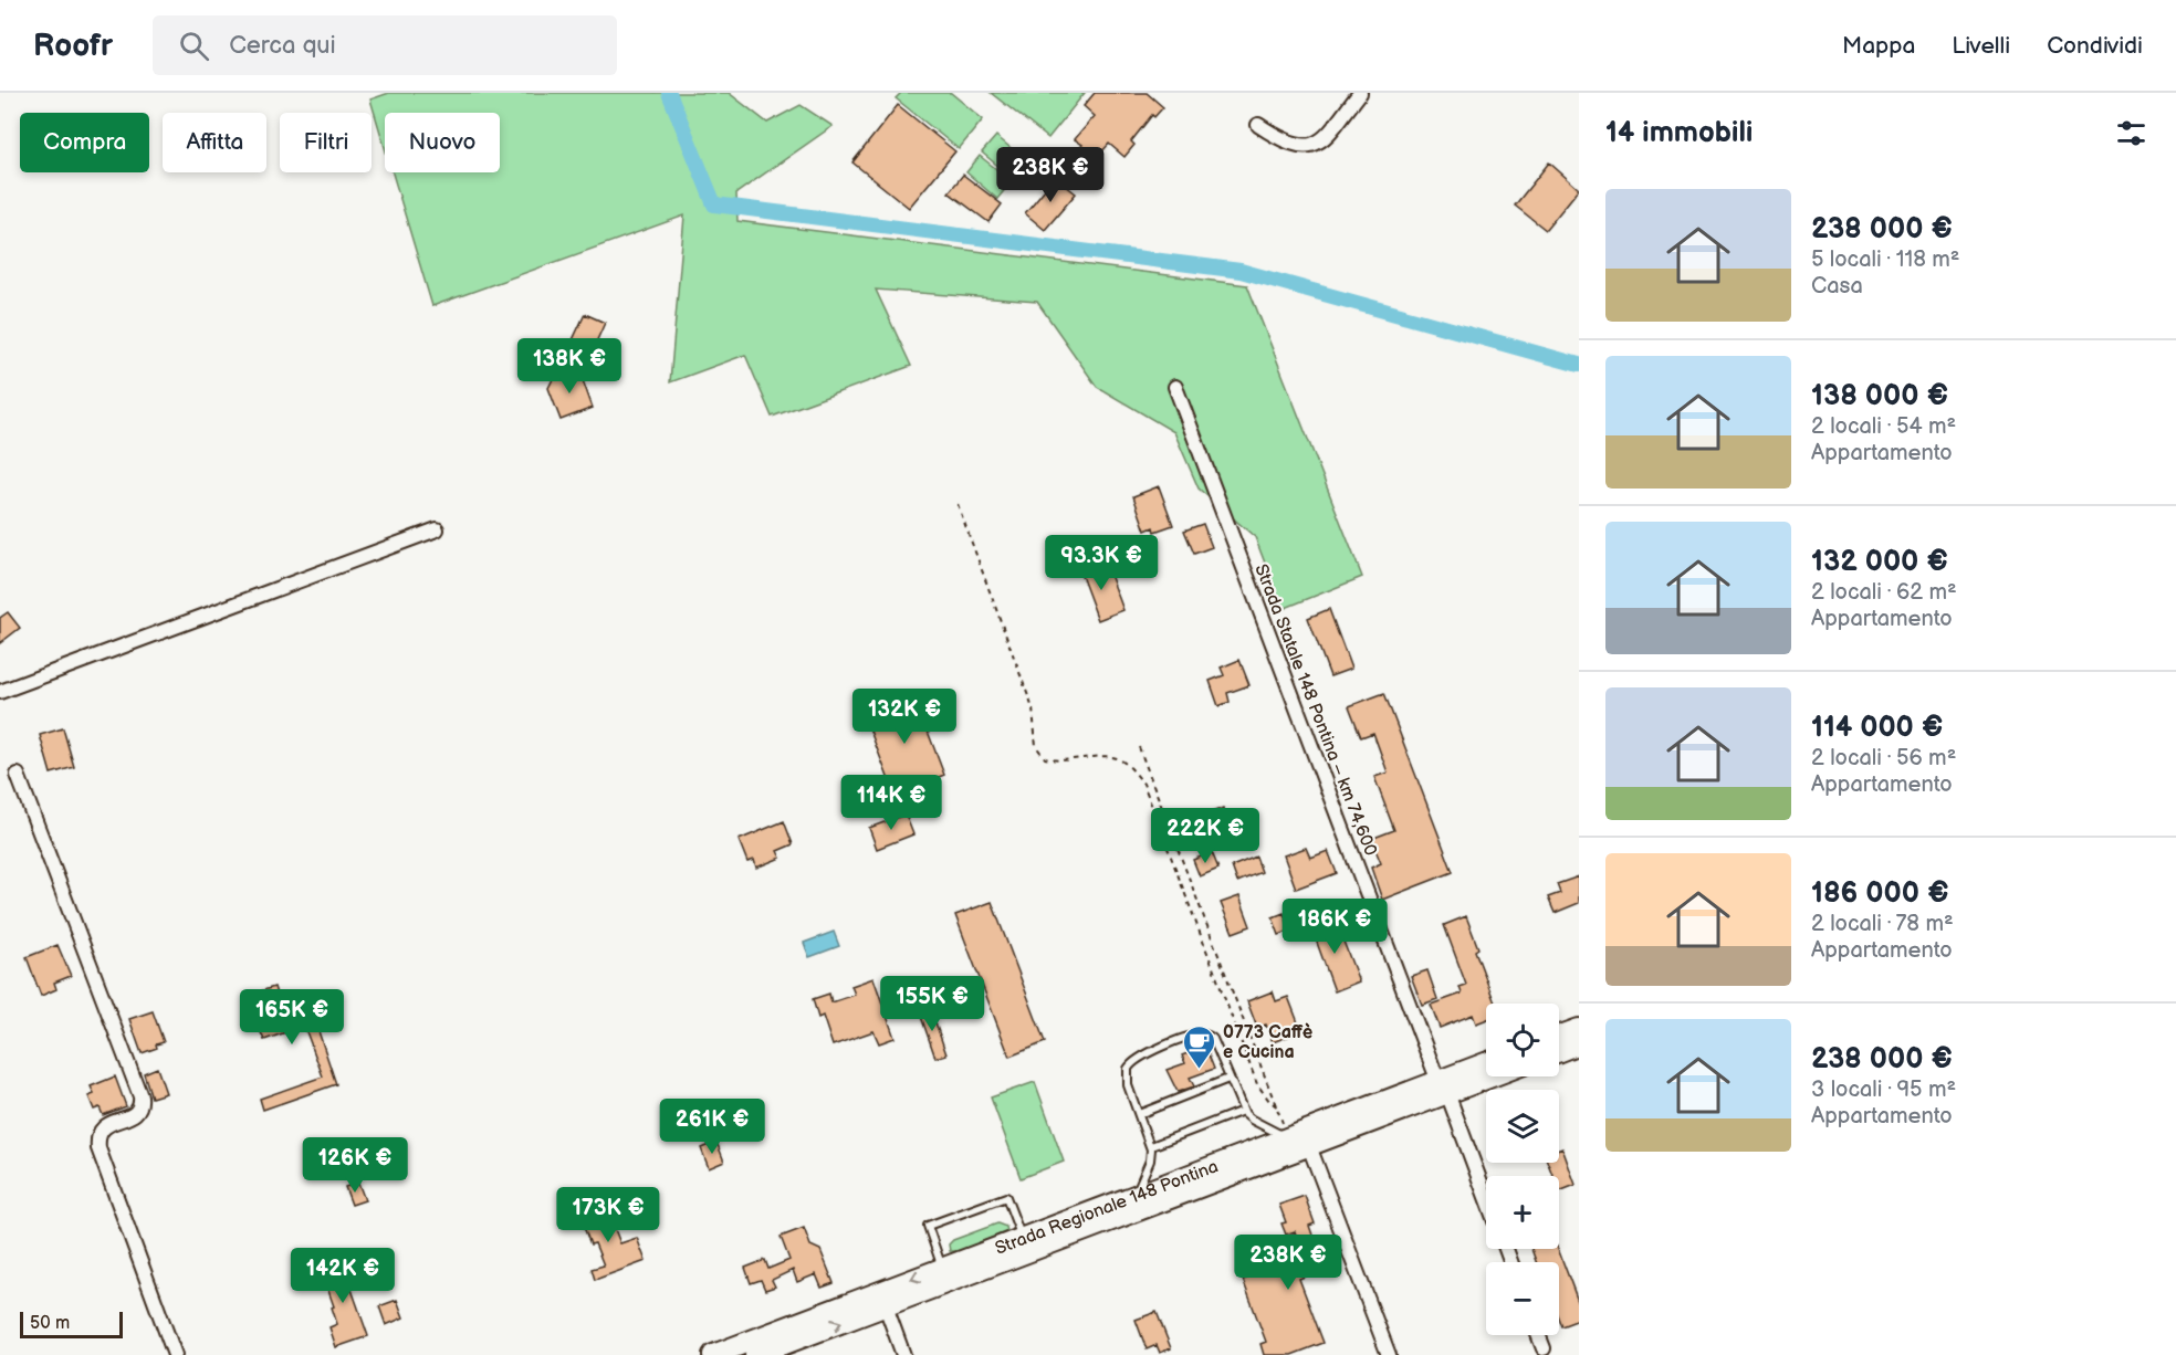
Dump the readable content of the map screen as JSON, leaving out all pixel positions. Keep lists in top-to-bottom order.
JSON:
{
  "streets": {
    "main road": ["Strada Regionale 148 Pontina"],
    "street": ["Strada Statale 148 Pontina – km 74,600"]
  },
  "crossings": [
    ["Strada Statale 148 Pontina – km 74,600", "Strada Regionale 148 Pontina"]
  ],
  "places": {
    "cafe": ["0773 Caffè e Cucina"]
  },
  "scale_bar": "50 m",
  "page": {
    "header": "Roofr",
    "search": "Cerca qui",
    "nav": ["Mappa", "Livelli", "Condividi"],
    "heading": "14 immobili",
    "chip": [
      "Compra",
      "Affitta",
      "Filtri",
      "Nuovo"
    ],
    "price": [
      "238K €",
      "138K €",
      "93.3K €",
      "132K €",
      "114K €",
      "222K €",
      "186K €",
      "155K €",
      "165K €",
      "261K €",
      "126K €",
      "173K €",
      "238K €",
      "142K €"
    ],
    "list": [
      {
        "name": "238 000 €",
        "note": "5 locali · 118 m² · Casa"
      },
      {
        "name": "138 000 €",
        "note": "2 locali · 54 m² · Appartamento"
      },
      {
        "name": "132 000 €",
        "note": "2 locali · 62 m² · Appartamento"
      },
      {
        "name": "114 000 €",
        "note": "2 locali · 56 m² · Appartamento"
      },
      {
        "name": "186 000 €",
        "note": "2 locali · 78 m² · Appartamento"
      },
      {
        "name": "238 000 €",
        "note": "3 locali · 95 m² · Appartamento"
      }
    ],
    "map_buttons": ["+", "−"],
    "scale": "50 m"
  }
}
